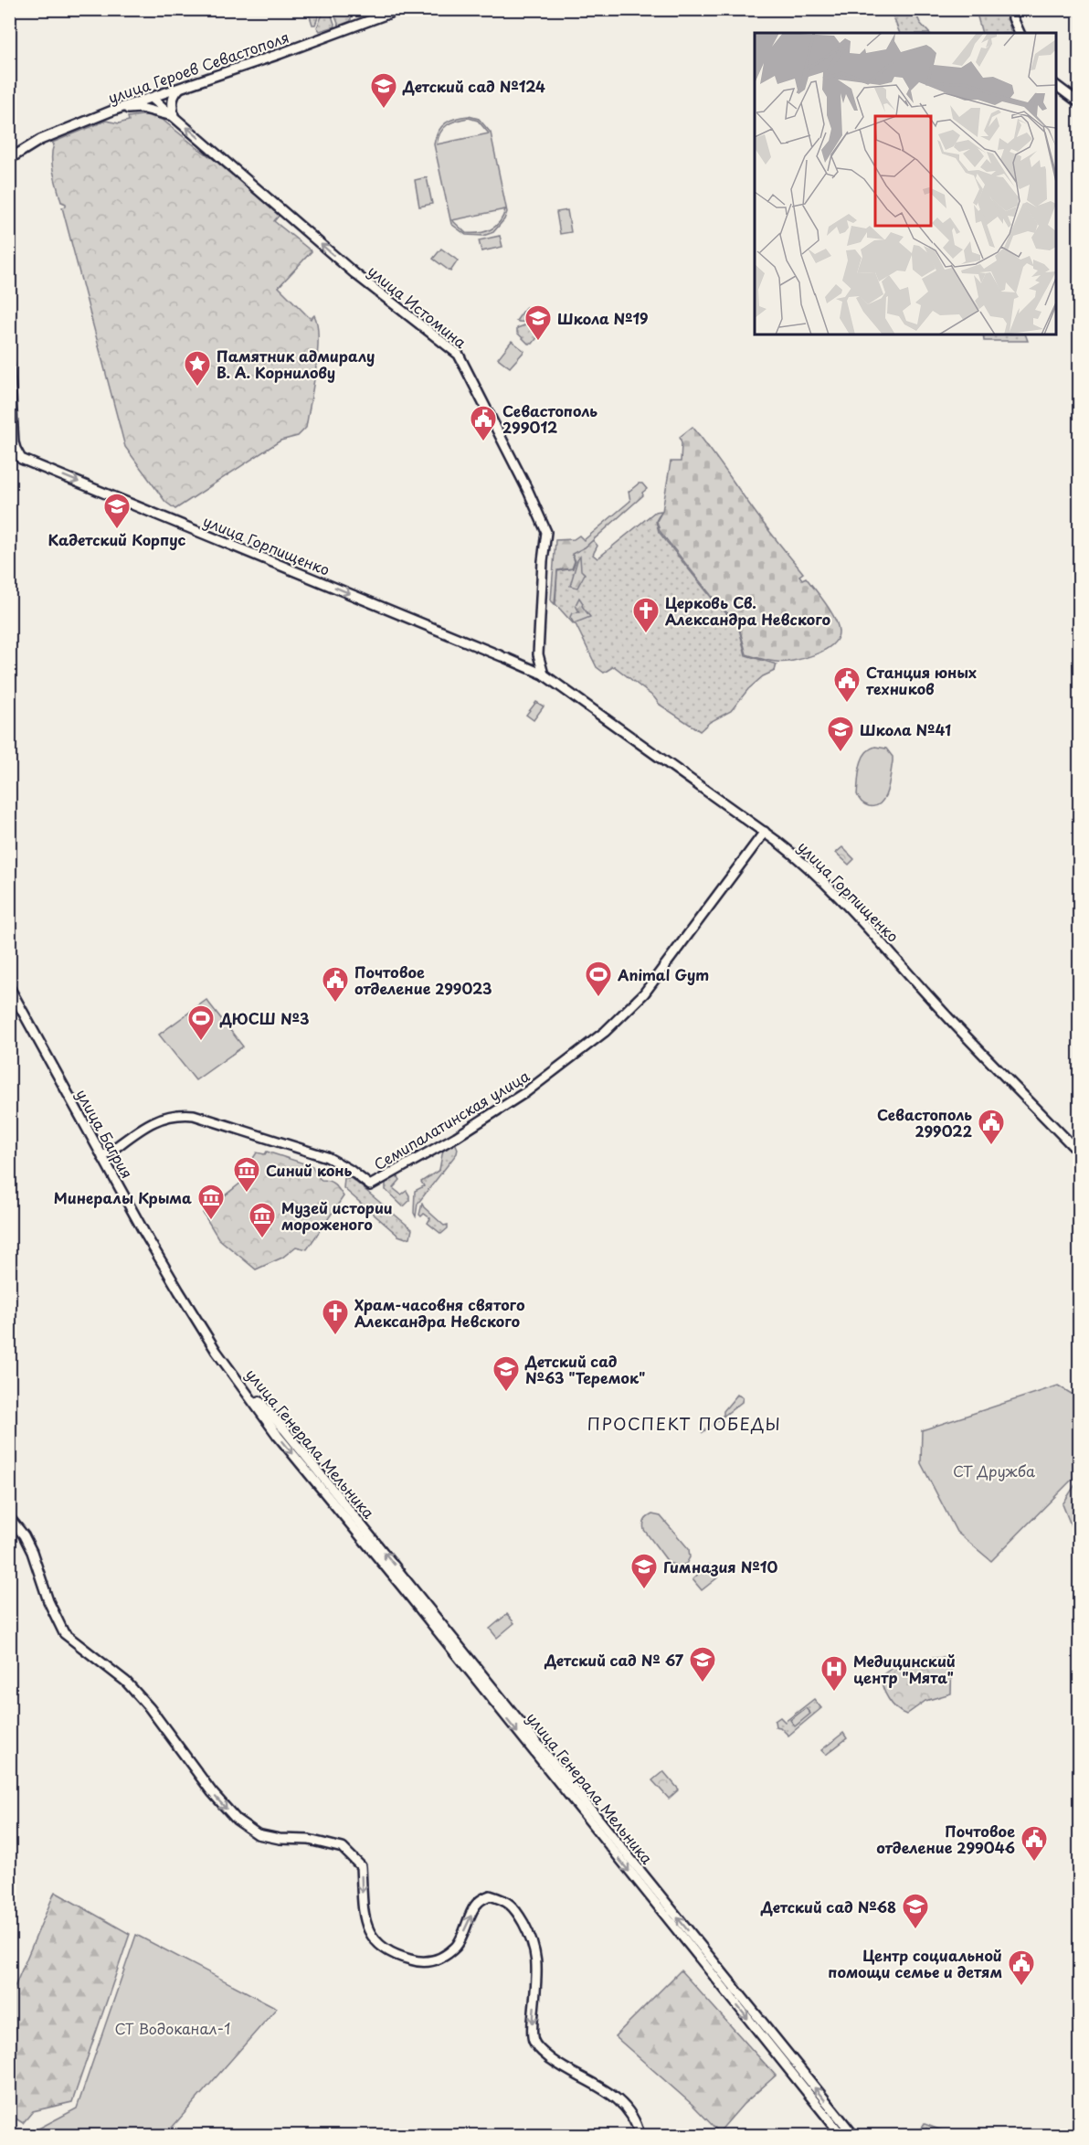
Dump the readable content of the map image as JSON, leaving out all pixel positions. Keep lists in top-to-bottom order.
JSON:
{
  "streets": {
    "main road": [
      "улица Героев Севастополя",
      "улица Истомина",
      "улица Горпищенко",
      "Семипалатинская улица",
      "улица Багрия",
      "улица Генерала Мельника"
    ]
  },
  "crossings": [
    ["улица Героев Севастополя", "улица Истомина"],
    ["улица Истомина", "улица Горпищенко"],
    ["улица Горпищенко", "Семипалатинская улица"],
    ["Семипалатинская улица", "улица Багрия"],
    ["улица Багрия", "улица Генерала Мельника"]
  ],
  "one_way": ["улица Истомина", "улица Горпищенко"],
  "districts": ["ПРОСПЕКТ ПОБЕДЫ"],
  "parks": ["СТ Дружба", "СТ Водоканал-1"],
  "places": {
    "school or university": [
      "Детский сад №124",
      "Школа №19",
      "Кадетский Корпус",
      "Школа №41",
      "Детский сад №63 \"Теремок\"",
      "Гимназия №10",
      "Детский сад № 67",
      "Детский сад №68"
    ],
    "place": ["Памятник адмиралу В. А. Корнилову"],
    "public building": [
      "Севастополь 299012",
      "Станция юных техников",
      "Почтовое отделение 299023",
      "Севастополь 299022",
      "Почтовое отделение 299046",
      "Центр социальной помощи семье и детям"
    ],
    "church": ["Церковь Св. Александра Невского", "Храм-часовня святого Александра Невского"],
    "sports": ["Animal Gym", "ДЮСШ №3"],
    "museum": ["Синий конь", "Минералы Крыма", "Музей истории мороженого"],
    "hospital": ["Медицинский центр \"Мята\""]
  }
}
